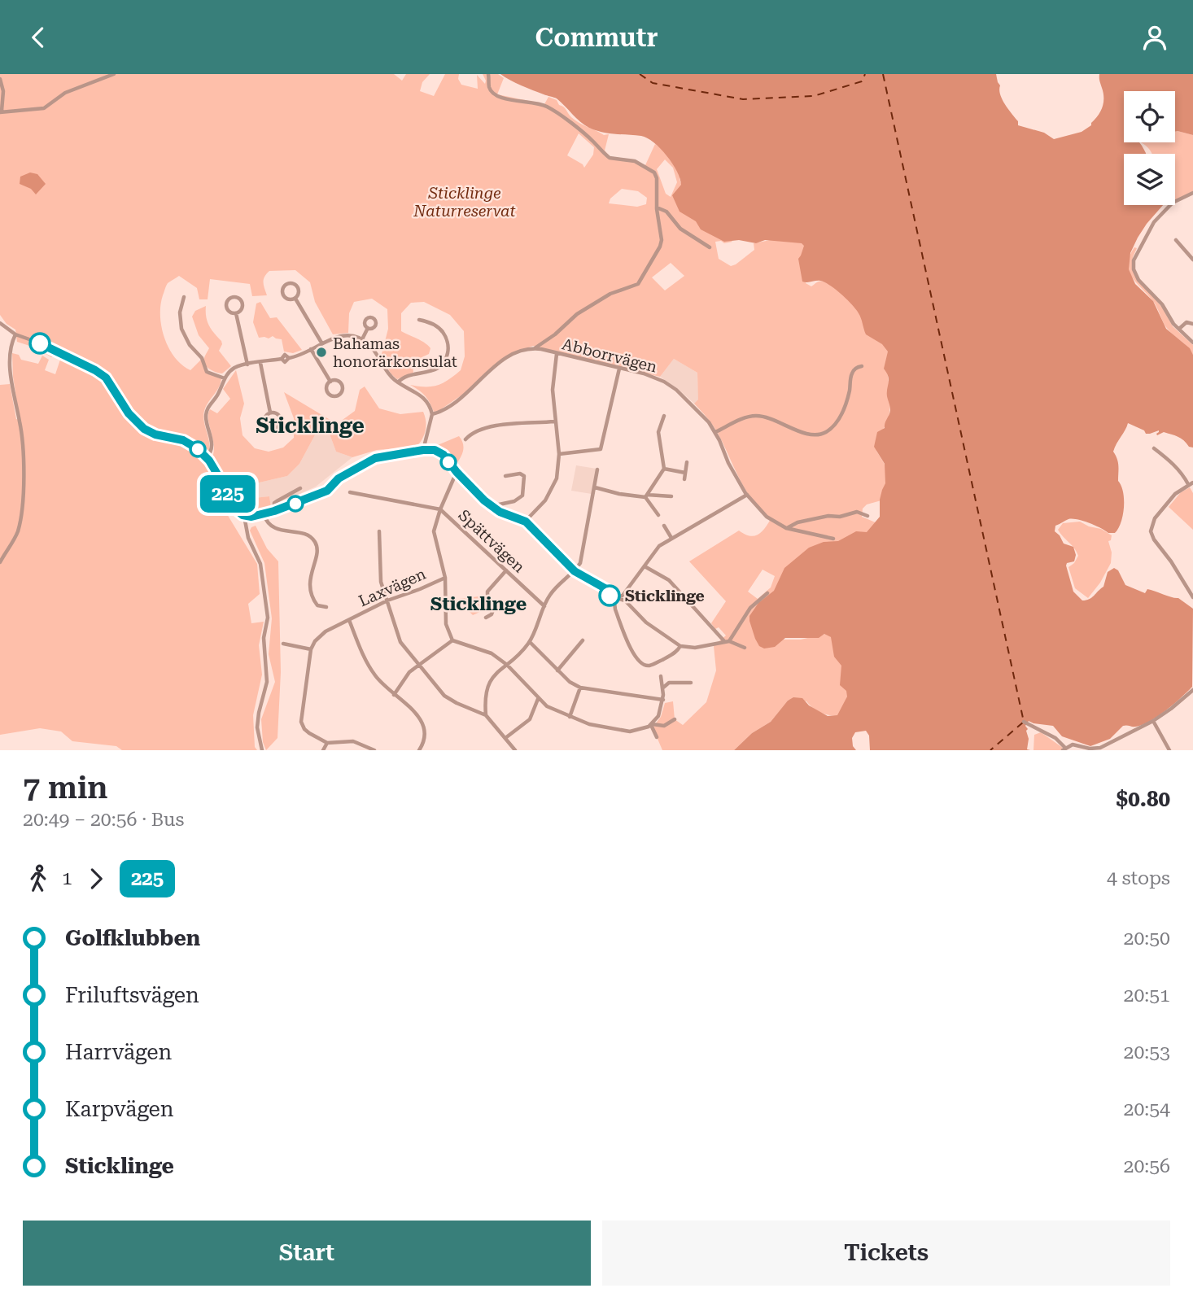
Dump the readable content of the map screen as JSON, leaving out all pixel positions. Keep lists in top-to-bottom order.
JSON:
{
  "streets": {
    "street": ["Abborrvägen", "Spättvägen", "Laxvägen"]
  },
  "districts": ["Sticklinge", "Sticklinge"],
  "parks": ["Sticklinge Naturreservat"],
  "places": ["Bahamas honorärkonsulat", "Sticklinge"],
  "lines": ["bus line 225"],
  "page": {
    "header": "Commutr",
    "on_map": "225",
    "heading": ["7 min", "20:49 – 20:56 · Bus", "$0.80"],
    "legs": ["1", "225", "4 stops"],
    "list": [
      {
        "name": "Golfklubben",
        "value": "20:50"
      },
      {
        "name": "Friluftsvägen",
        "value": "20:51"
      },
      {
        "name": "Harrvägen",
        "value": "20:53"
      },
      {
        "name": "Karpvägen",
        "value": "20:54"
      },
      {
        "name": "Sticklinge",
        "value": "20:56"
      }
    ],
    "buttons": ["Start", "Tickets"]
  }
}
